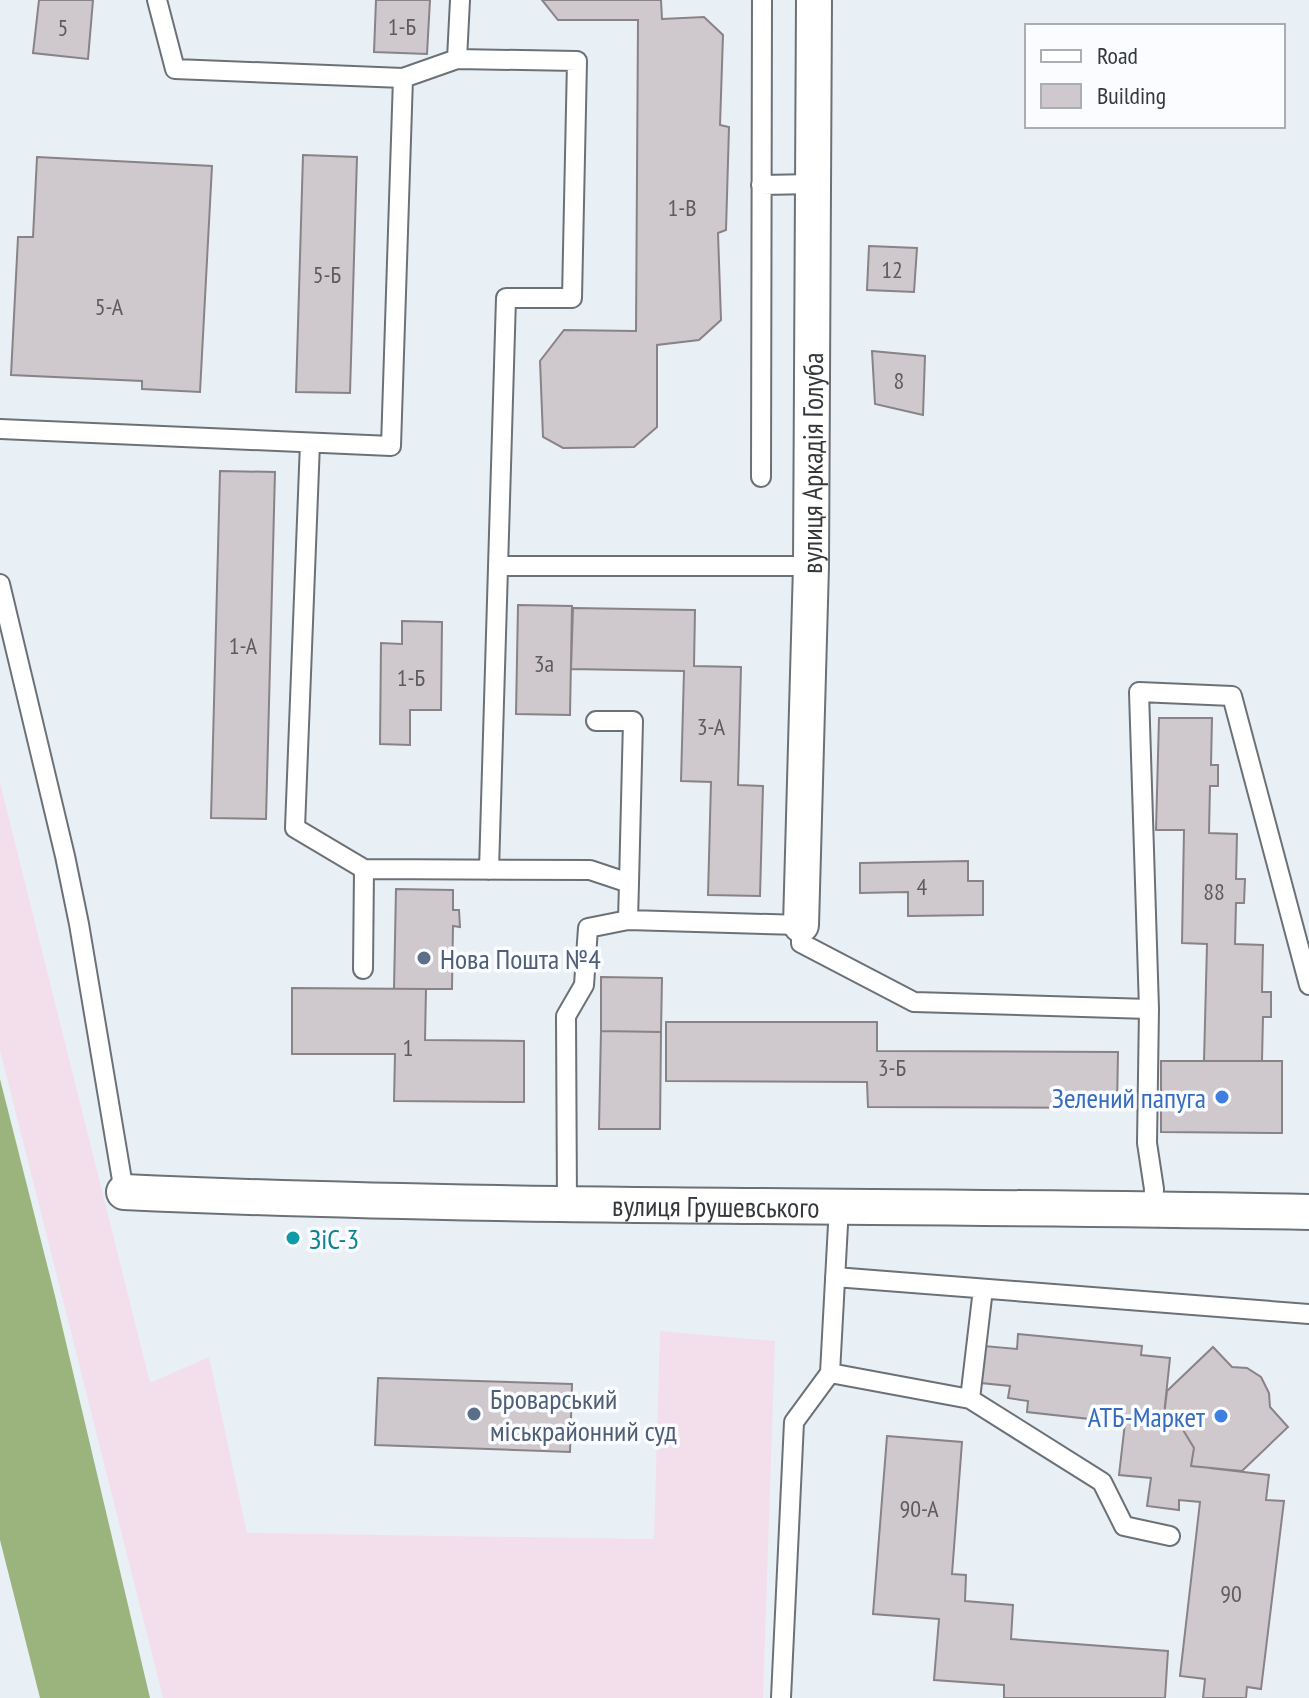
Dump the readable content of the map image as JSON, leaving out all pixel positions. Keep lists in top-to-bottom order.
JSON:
{
  "streets": {
    "street": ["вулиця Аркадія Голуба", "вулиця Грушевського"]
  },
  "places": [
    "Нова Пошта №4",
    "Зелений папуга",
    "ЗіС-3",
    "Броварський міськрайонний суд",
    "АТБ-Маркет"
  ],
  "house_numbers": [
    "1-Б",
    "5",
    "1-В",
    "12",
    "5-Б",
    "5-А",
    "8",
    "1-А",
    "3а",
    "1-Б",
    "3-А",
    "4",
    "88",
    "1",
    "3-Б",
    "90-А",
    "90"
  ],
  "legend": ["Road", "Building"]
}
